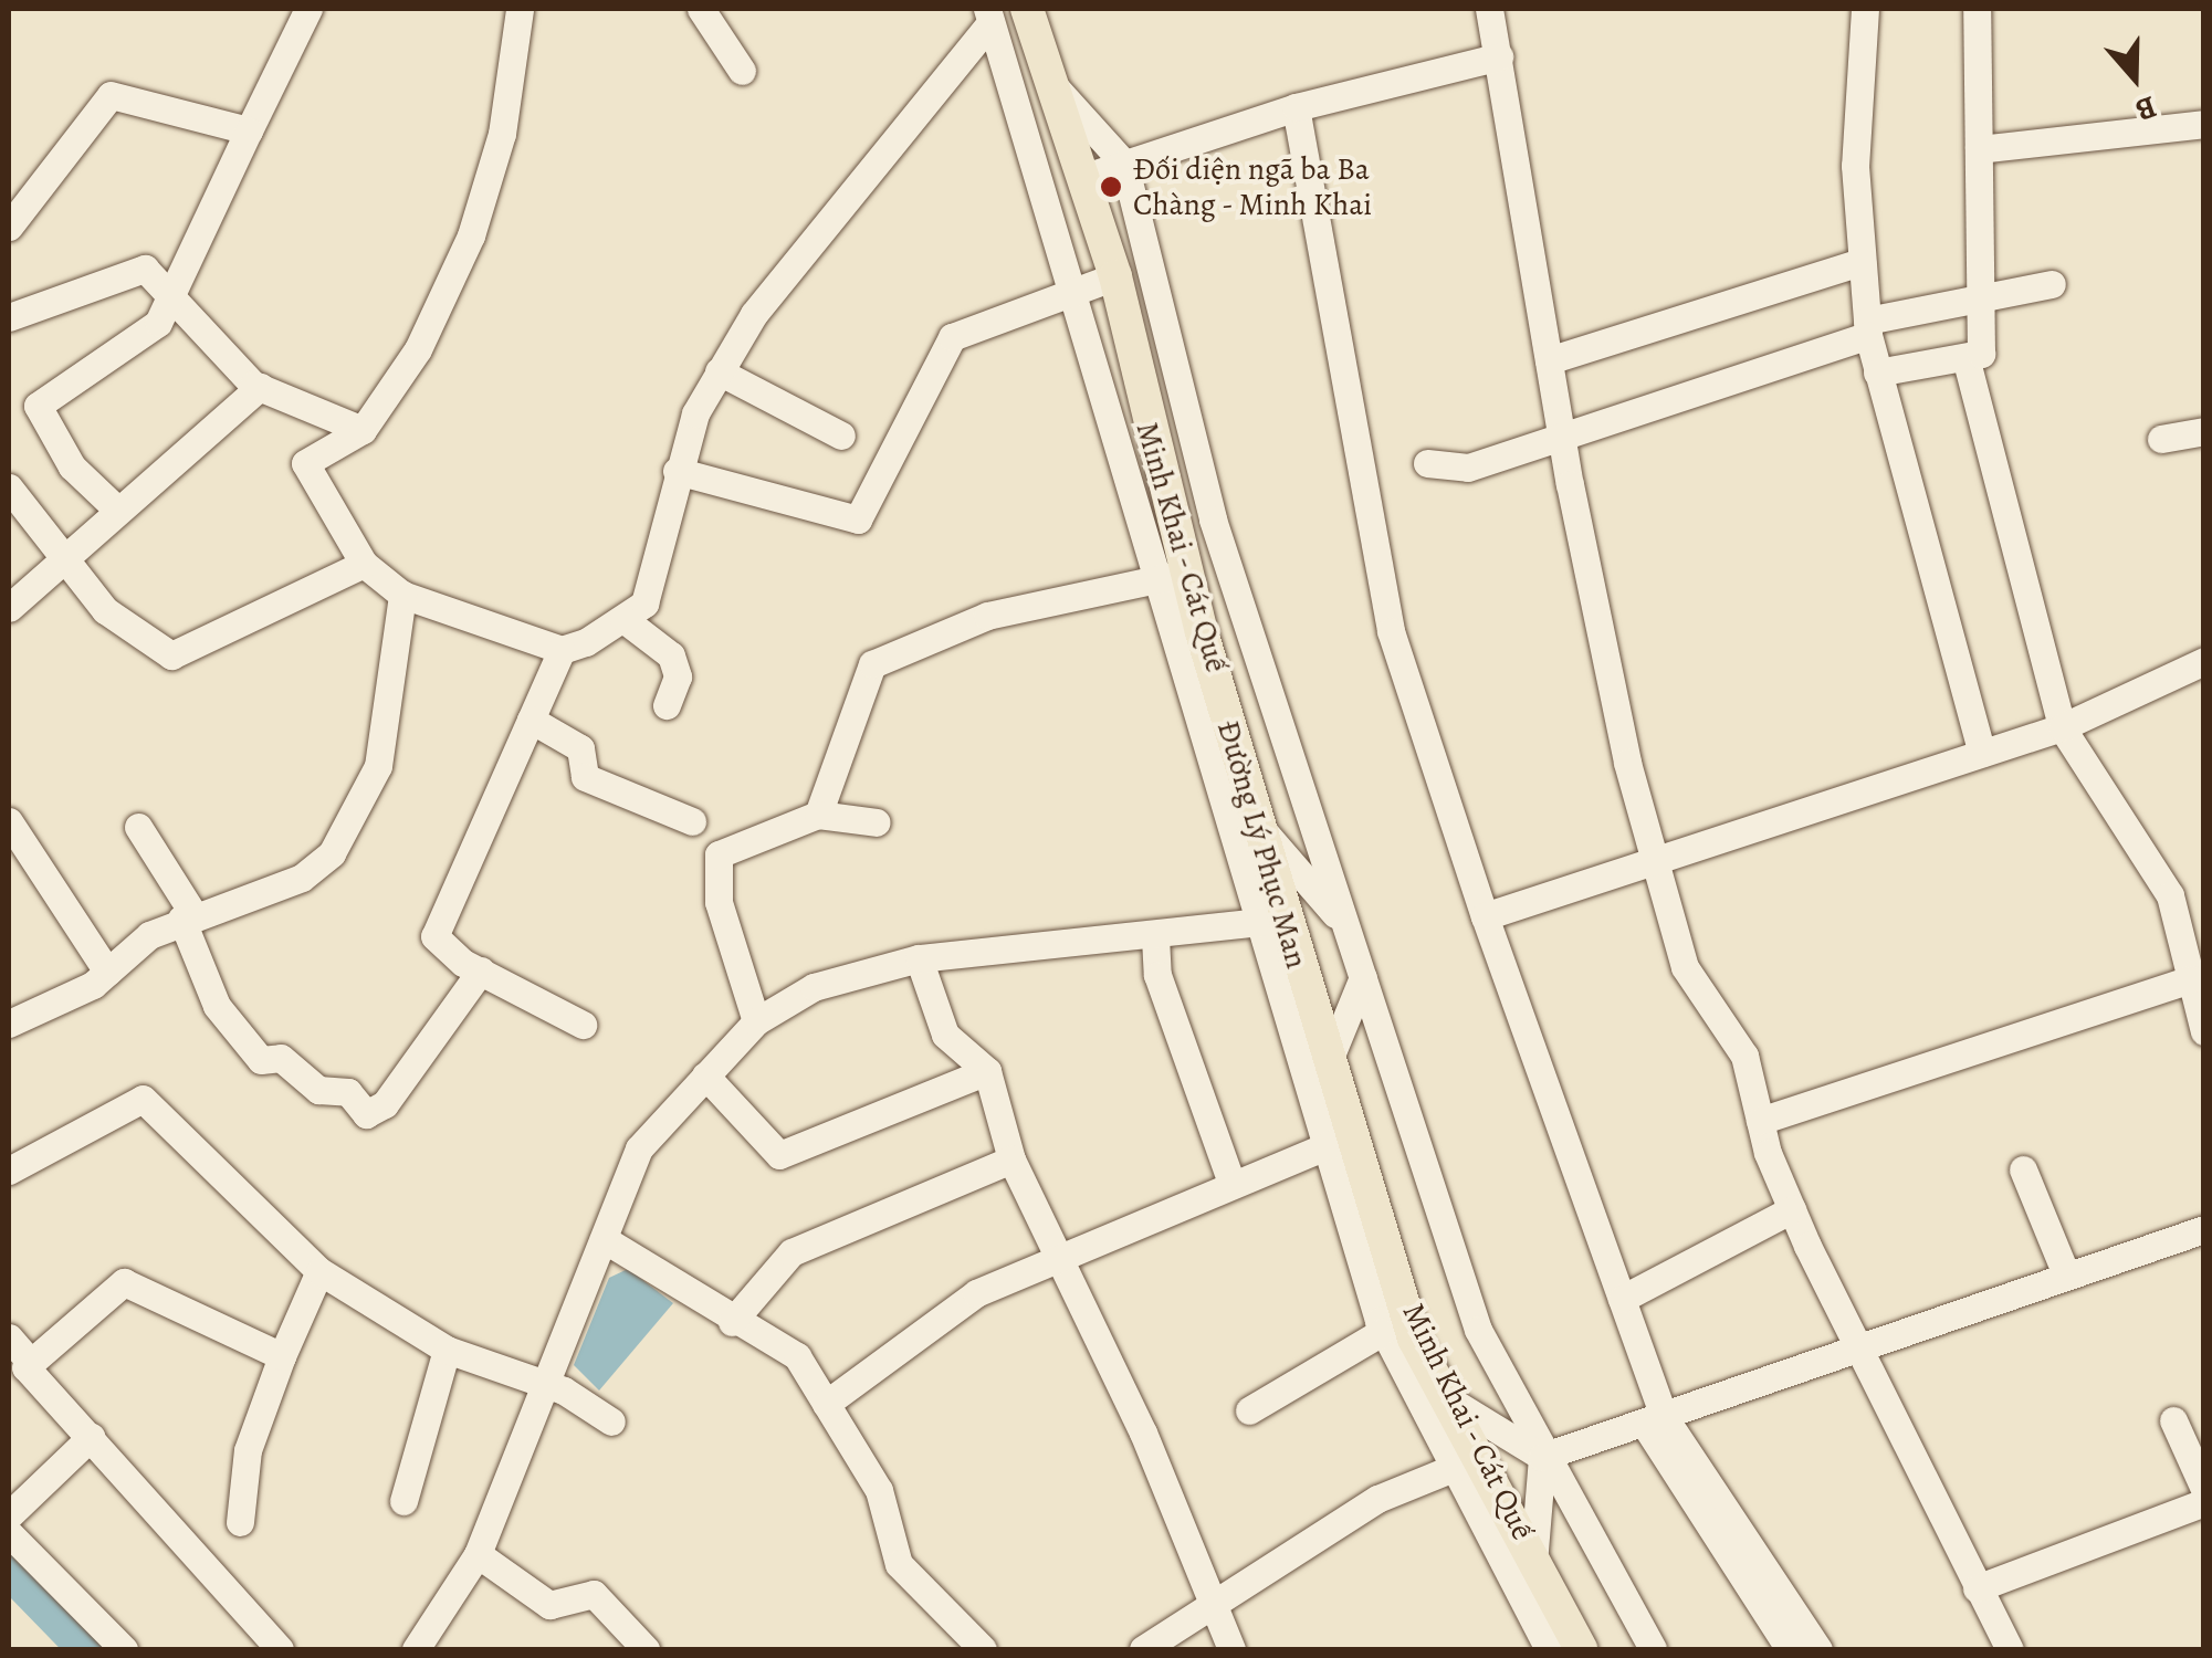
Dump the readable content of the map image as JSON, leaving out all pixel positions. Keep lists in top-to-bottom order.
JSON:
{
  "streets": {
    "main road": ["Đường Lý Phục Man"],
    "street": ["Minh Khai - Cát Quế"]
  },
  "crossings": [
    ["Minh Khai - Cát Quế", "Đường Lý Phục Man"]
  ],
  "places": ["Đối diện ngã ba Ba Chàng - Minh Khai"],
  "north": "bottom"
}
